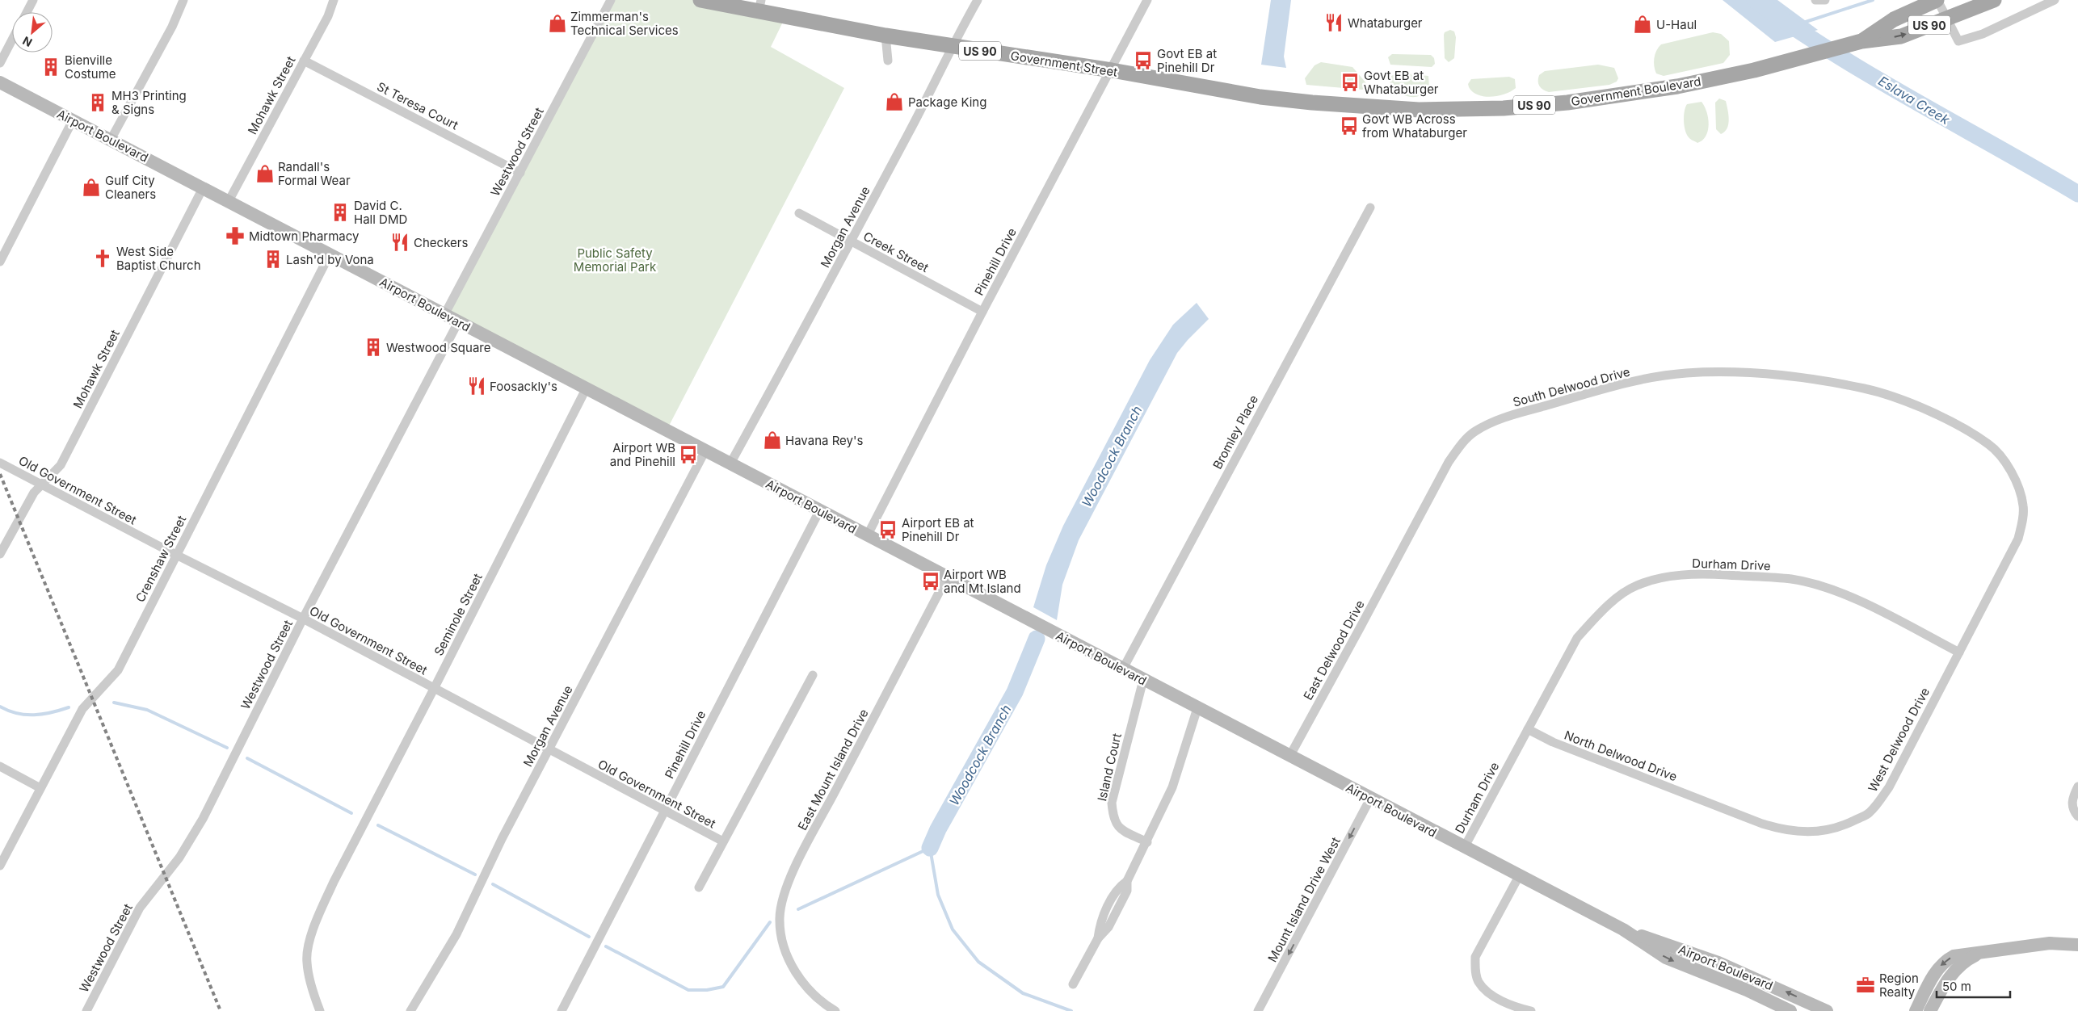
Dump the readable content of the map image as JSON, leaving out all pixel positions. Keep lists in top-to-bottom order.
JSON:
{
  "streets": {
    "main road": [
      "US 90",
      "Government Street",
      "Government Boulevard",
      "Airport Boulevard"
    ],
    "street": [
      "Mohawk Street",
      "St Teresa Court",
      "Westwood Street",
      "Morgan Avenue",
      "Creek Street",
      "Pinehill Drive",
      "South Delwood Drive",
      "Bromley Place",
      "Old Government Street",
      "Crenshaw Street",
      "Durham Drive",
      "Seminole Street",
      "East Delwood Drive",
      "West Delwood Drive",
      "North Delwood Drive",
      "Island Court",
      "East Mount Island Drive",
      "Mount Island Drive West"
    ]
  },
  "crossings": [
    ["Government Street", "Government Boulevard"],
    ["Government Street", "Morgan Avenue"],
    ["Government Street", "Pinehill Drive"],
    ["Mohawk Street", "St Teresa Court"],
    ["Mohawk Street", "Airport Boulevard"],
    ["Mohawk Street", "Old Government Street"],
    ["St Teresa Court", "Westwood Street"],
    ["Airport Boulevard", "Westwood Street"],
    ["Airport Boulevard", "Morgan Avenue"],
    ["Airport Boulevard", "Pinehill Drive"],
    ["Airport Boulevard", "Bromley Place"],
    ["Airport Boulevard", "Crenshaw Street"],
    ["Airport Boulevard", "Durham Drive"],
    ["Airport Boulevard", "Seminole Street"],
    ["Airport Boulevard", "East Delwood Drive"],
    ["Airport Boulevard", "Island Court"],
    ["Airport Boulevard", "East Mount Island Drive"],
    ["Airport Boulevard", "Mount Island Drive West"],
    ["Westwood Street", "Old Government Street"],
    ["Morgan Avenue", "Creek Street"],
    ["Morgan Avenue", "Old Government Street"],
    ["Creek Street", "Pinehill Drive"],
    ["Pinehill Drive", "Old Government Street"],
    ["South Delwood Drive", "East Delwood Drive"],
    ["South Delwood Drive", "West Delwood Drive"],
    ["Old Government Street", "Crenshaw Street"],
    ["Old Government Street", "Seminole Street"],
    ["Durham Drive", "West Delwood Drive"],
    ["Durham Drive", "North Delwood Drive"],
    ["West Delwood Drive", "North Delwood Drive"]
  ],
  "one_way": ["Mount Island Drive West"],
  "water": ["Eslava Creek", "Woodcock Branch"],
  "parks": ["Public Safety Memorial Park"],
  "places": {
    "restaurant": ["Whataburger", "Checkers", "Foosackly's"],
    "shop": [
      "Zimmerman's Technical Services",
      "U-Haul",
      "Package King",
      "Randall's Formal Wear",
      "Gulf City Cleaners",
      "Havana Rey's"
    ],
    "bus stop": [
      "Govt EB at Pinehill Dr",
      "Govt EB at Whataburger",
      "Govt WB Across from Whataburger",
      "Airport WB and Pinehill",
      "Airport EB at Pinehill Dr",
      "Airport WB and Mt Island"
    ],
    "building": [
      "Bienville Costume",
      "MH3 Printing & Signs",
      "David C. Hall DMD",
      "Lash'd by Vona",
      "Westwood Square"
    ],
    "pharmacy": ["Midtown Pharmacy"],
    "church": ["West Side Baptist Church"],
    "office": ["Region Realty"]
  },
  "scale_bar": "50 m",
  "north": "bottom left"
}
